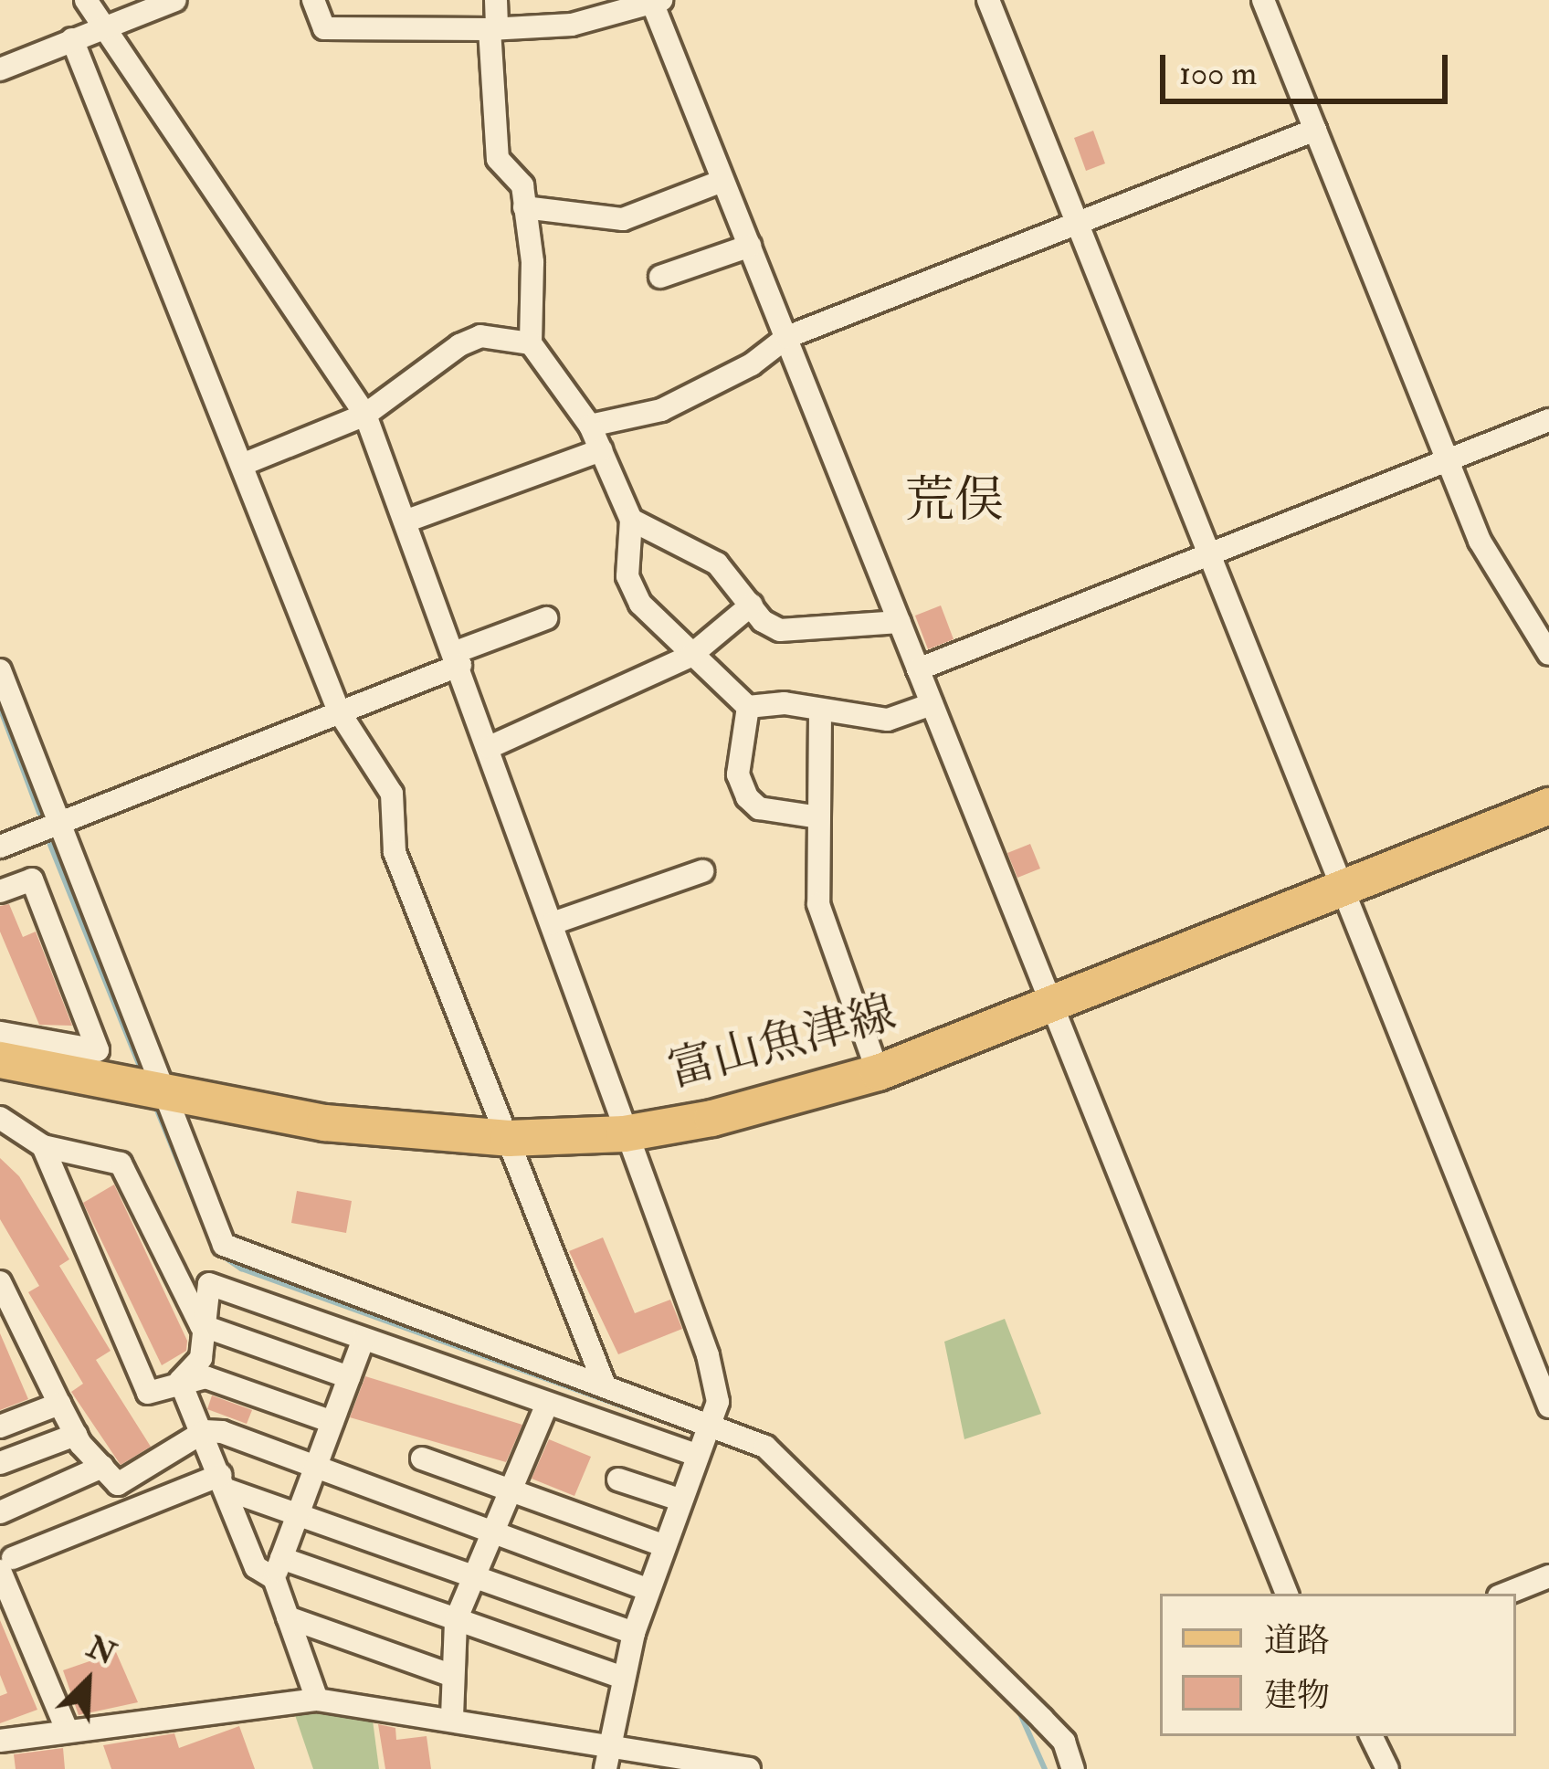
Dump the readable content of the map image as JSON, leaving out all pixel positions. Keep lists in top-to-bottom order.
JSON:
{
  "streets": {
    "main road": ["富山魚津線"]
  },
  "districts": ["荒俣"],
  "legend": ["道路", "建物"],
  "scale_bar": "100 m",
  "north": "top right"
}
